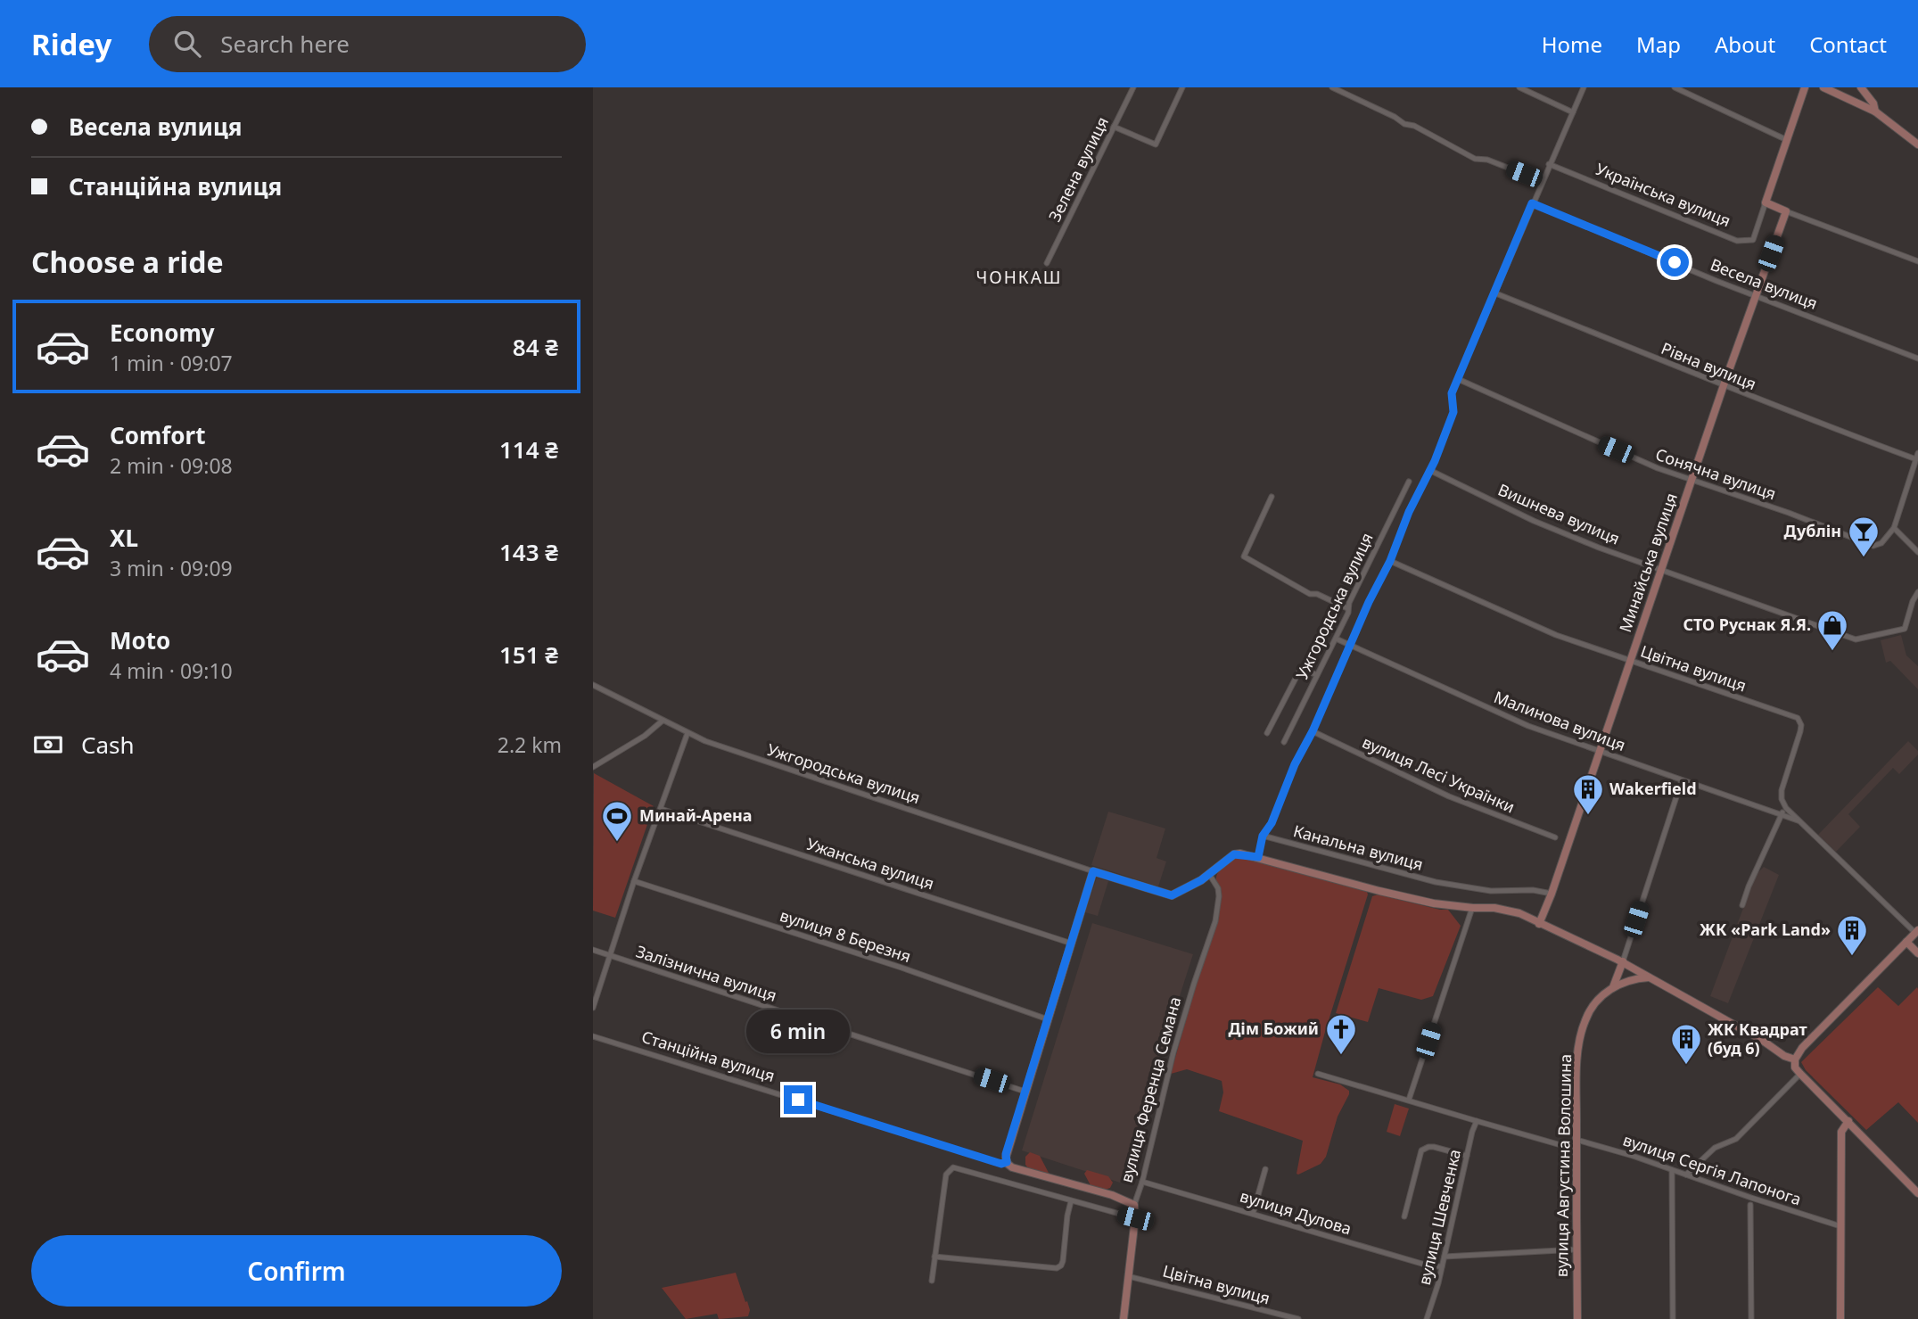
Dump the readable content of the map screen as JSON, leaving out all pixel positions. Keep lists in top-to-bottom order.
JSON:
{
  "streets": {
    "street": [
      "Зелена вулиця",
      "Українська вулиця",
      "Весела вулиця",
      "Рівна вулиця",
      "Сонячна вулиця",
      "Вишнева вулиця",
      "Минайська вулиця",
      "Ужгородська вулиця",
      "Цвітна вулиця",
      "Малинова вулиця",
      "вулиця Лесі Українки",
      "Канальна вулиця",
      "Ужанська вулиця",
      "вулиця 8 Березня",
      "Залізнична вулиця",
      "Станційна вулиця",
      "вулиця Ференца Семана",
      "вулиця Августина Волошина",
      "вулиця Сергія Лапонога",
      "вулиця Дулова",
      "вулиця Шевченка"
    ]
  },
  "crossings": [
    ["Українська вулиця", "Канальна вулиця"],
    ["Весела вулиця", "Минайська вулиця"],
    ["Весела вулиця", "Канальна вулиця"],
    ["Рівна вулиця", "Минайська вулиця"],
    ["Рівна вулиця", "Канальна вулиця"],
    ["Сонячна вулиця", "Минайська вулиця"],
    ["Сонячна вулиця", "Канальна вулиця"],
    ["Вишнева вулиця", "Минайська вулиця"],
    ["Вишнева вулиця", "Канальна вулиця"],
    ["Минайська вулиця", "Цвітна вулиця"],
    ["Минайська вулиця", "Малинова вулиця"],
    ["Минайська вулиця", "Канальна вулиця"],
    ["Ужгородська вулиця", "Малинова вулиця"],
    ["Цвітна вулиця", "Канальна вулиця"],
    ["Цвітна вулиця", "вулиця Ференца Семана"],
    ["Малинова вулиця", "Канальна вулиця"],
    ["вулиця Лесі Українки", "Канальна вулиця"],
    ["Станційна вулиця", "вулиця Ференца Семана"],
    ["вулиця Ференца Семана", "вулиця Дулова"],
    ["вулиця Августина Волошина", "вулиця Сергія Лапонога"],
    ["вулиця Дулова", "вулиця Шевченка"]
  ],
  "districts": ["ЧОНКАШ"],
  "places": {
    "bar": ["Дублін"],
    "shop": ["СТО Руснак Я.Я."],
    "building": ["Wakerfield", "ЖК «Park Land»", "ЖК Квадрат (буд 6)"],
    "sports": ["Минай-Арена"],
    "church": ["Дім Божий"]
  },
  "page": {
    "header": "Ridey",
    "search": "Search here",
    "nav": [
      "Home",
      "Map",
      "About",
      "Contact"
    ],
    "banner": ["Весела вулиця", "Станційна вулиця"],
    "heading": "Choose a ride",
    "list": [
      {
        "name": "Economy",
        "note": "1 min · 09:07",
        "value": "84 ₴"
      },
      {
        "name": "Comfort",
        "note": "2 min · 09:08",
        "value": "114 ₴"
      },
      {
        "name": "XL",
        "note": "3 min · 09:09",
        "value": "143 ₴"
      },
      {
        "name": "Moto",
        "note": "4 min · 09:10",
        "value": "151 ₴"
      }
    ],
    "pay": ["Cash", "2.2 km"],
    "bubble": "6 min",
    "buttons": "Confirm"
  }
}
